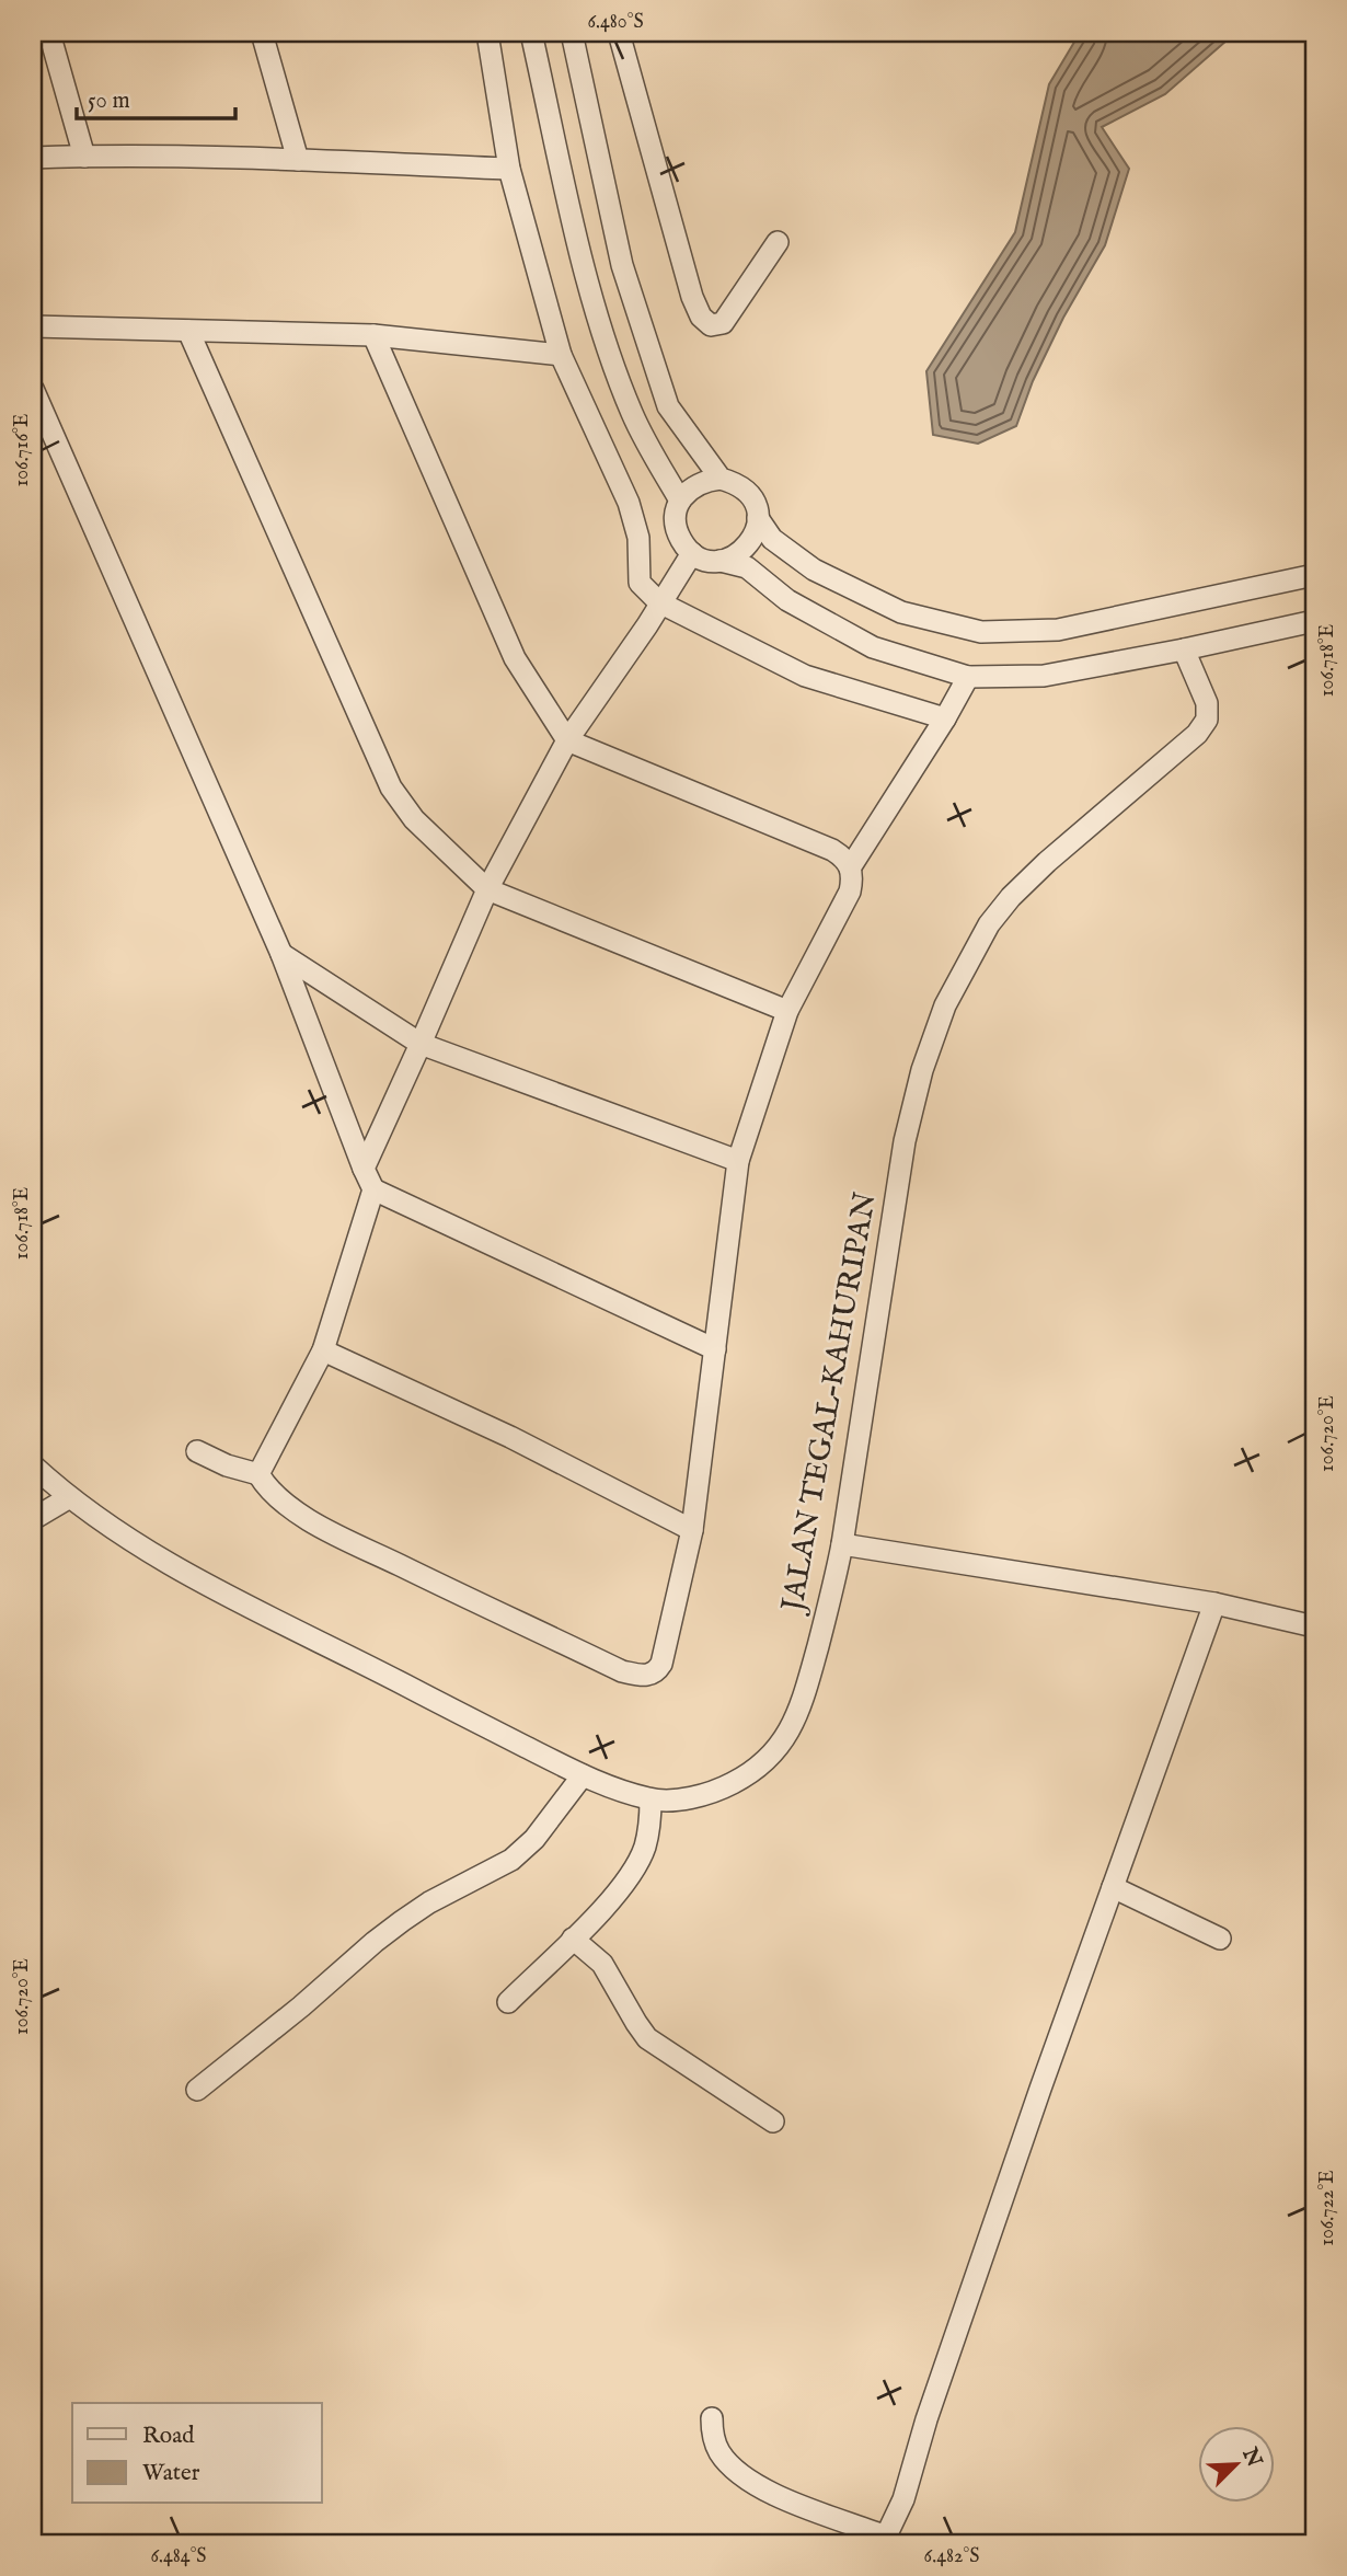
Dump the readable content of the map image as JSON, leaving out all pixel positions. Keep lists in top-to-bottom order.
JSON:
{
  "streets": {
    "street": ["JALAN TEGAL–KAHURIPAN"]
  },
  "legend": ["Road", "Water"],
  "scale_bar": "50 m",
  "north": "top right",
  "coordinates": [
    "6.480°S",
    "106.716°E",
    "106.718°E",
    "106.720°E",
    "106.722°E",
    "6.484°S",
    "6.482°S"
  ]
}
